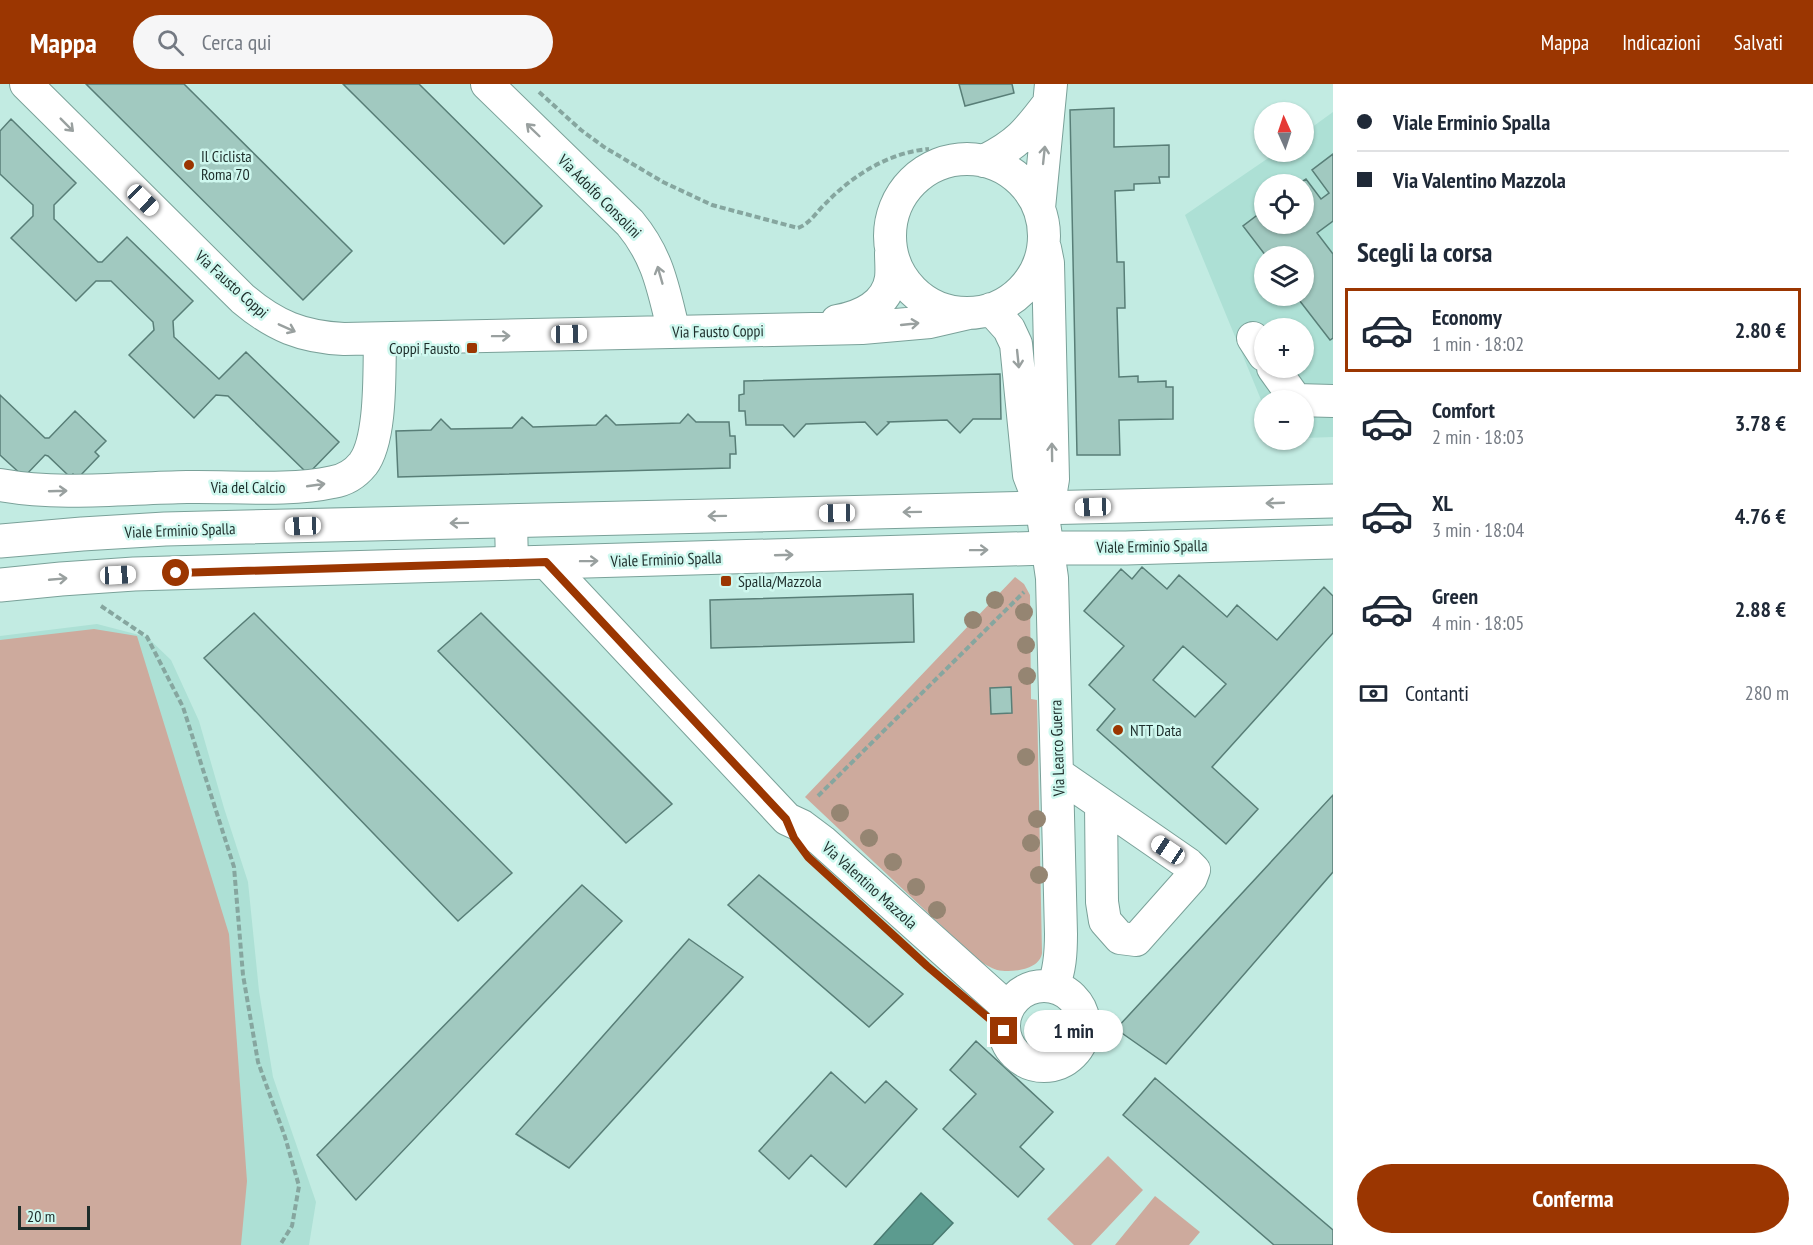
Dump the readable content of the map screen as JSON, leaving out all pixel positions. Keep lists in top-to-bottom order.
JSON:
{
  "streets": {
    "main road": ["Viale Erminio Spalla"],
    "street": [
      "Via Adolfo Consolini",
      "Via Fausto Coppi",
      "Via del Calcio",
      "Via Learco Guerra",
      "Via Valentino Mazzola"
    ]
  },
  "crossings": [
    ["Via Adolfo Consolini", "Via Fausto Coppi"],
    ["Via Fausto Coppi", "Via del Calcio"],
    ["Via Fausto Coppi", "Via Learco Guerra"],
    ["Viale Erminio Spalla", "Via Learco Guerra"],
    ["Viale Erminio Spalla", "Via Valentino Mazzola"],
    ["Via Learco Guerra", "Via Valentino Mazzola"]
  ],
  "one_way": ["Via Adolfo Consolini", "Via Fausto Coppi", "Via del Calcio"],
  "places": {
    "other": ["Il Ciclista Roma 70", "NTT Data"],
    "transit": ["Coppi Fausto", "Spalla/Mazzola"]
  },
  "scale_bar": "20 m",
  "north": "top",
  "page": {
    "header": "Mappa",
    "search": "Cerca qui",
    "nav": ["Mappa", "Indicazioni", "Salvati"],
    "banner": ["Viale Erminio Spalla", "Via Valentino Mazzola"],
    "map_buttons": ["+", "−"],
    "heading": "Scegli la corsa",
    "list": [
      {
        "name": "Economy",
        "note": "1 min · 18:02",
        "value": "2.80 €"
      },
      {
        "name": "Comfort",
        "note": "2 min · 18:03",
        "value": "3.78 €"
      },
      {
        "name": "XL",
        "note": "3 min · 18:04",
        "value": "4.76 €"
      },
      {
        "name": "Green",
        "note": "4 min · 18:05",
        "value": "2.88 €"
      }
    ],
    "pay": ["Contanti", "280 m"],
    "bubble": "1 min",
    "buttons": "Conferma",
    "scale": "20 m"
  }
}
